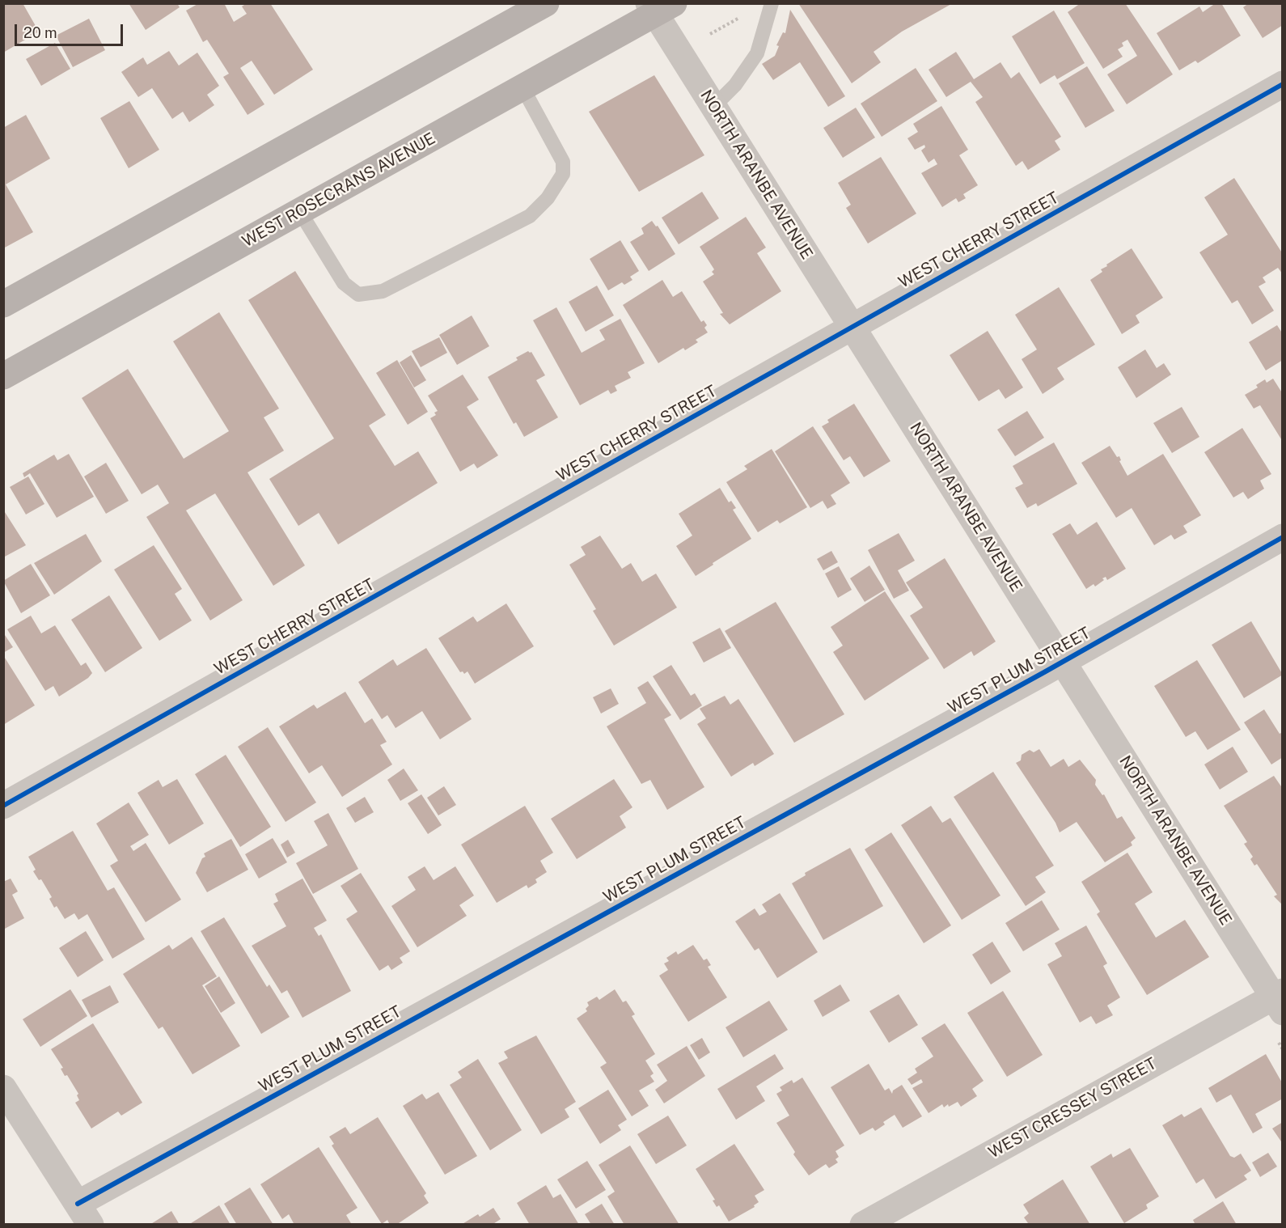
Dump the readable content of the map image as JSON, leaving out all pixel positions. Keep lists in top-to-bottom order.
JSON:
{
  "streets": {
    "main road": ["WEST ROSECRANS AVENUE"],
    "street": [
      "NORTH ARANBE AVENUE",
      "WEST CHERRY STREET",
      "WEST PLUM STREET",
      "WEST CRESSEY STREET"
    ]
  },
  "crossings": [
    ["NORTH ARANBE AVENUE", "WEST ROSECRANS AVENUE"],
    ["NORTH ARANBE AVENUE", "WEST CHERRY STREET"],
    ["NORTH ARANBE AVENUE", "WEST PLUM STREET"],
    ["NORTH ARANBE AVENUE", "WEST CRESSEY STREET"]
  ],
  "scale_bar": "20 m"
}
